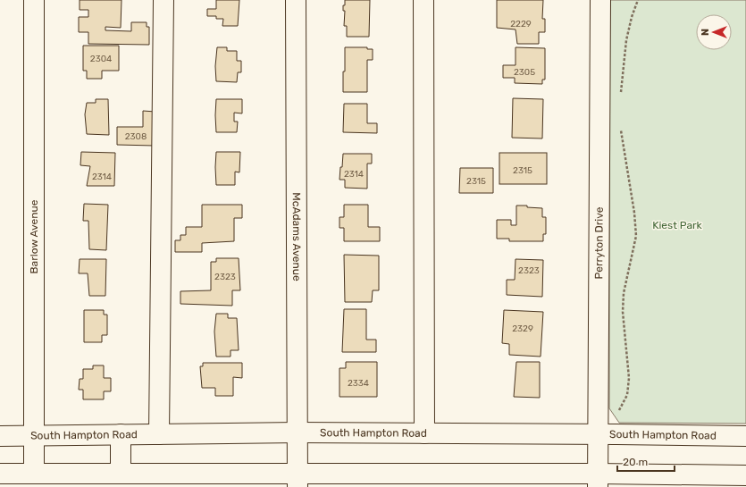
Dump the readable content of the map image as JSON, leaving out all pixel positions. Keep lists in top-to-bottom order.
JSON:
{
  "streets": {
    "main road": [
      "Barlow Avenue",
      "McAdams Avenue",
      "Perryton Drive",
      "South Hampton Road"
    ]
  },
  "crossings": [
    ["Barlow Avenue", "South Hampton Road"],
    ["McAdams Avenue", "South Hampton Road"],
    ["Perryton Drive", "South Hampton Road"]
  ],
  "parks": ["Kiest Park"],
  "house_numbers": [
    "2229",
    "2304",
    "2305",
    "2308",
    "2315",
    "2314",
    "2314",
    "2315",
    "2323",
    "2323",
    "2329",
    "2334"
  ],
  "scale_bar": "20 m",
  "north": "left"
}
